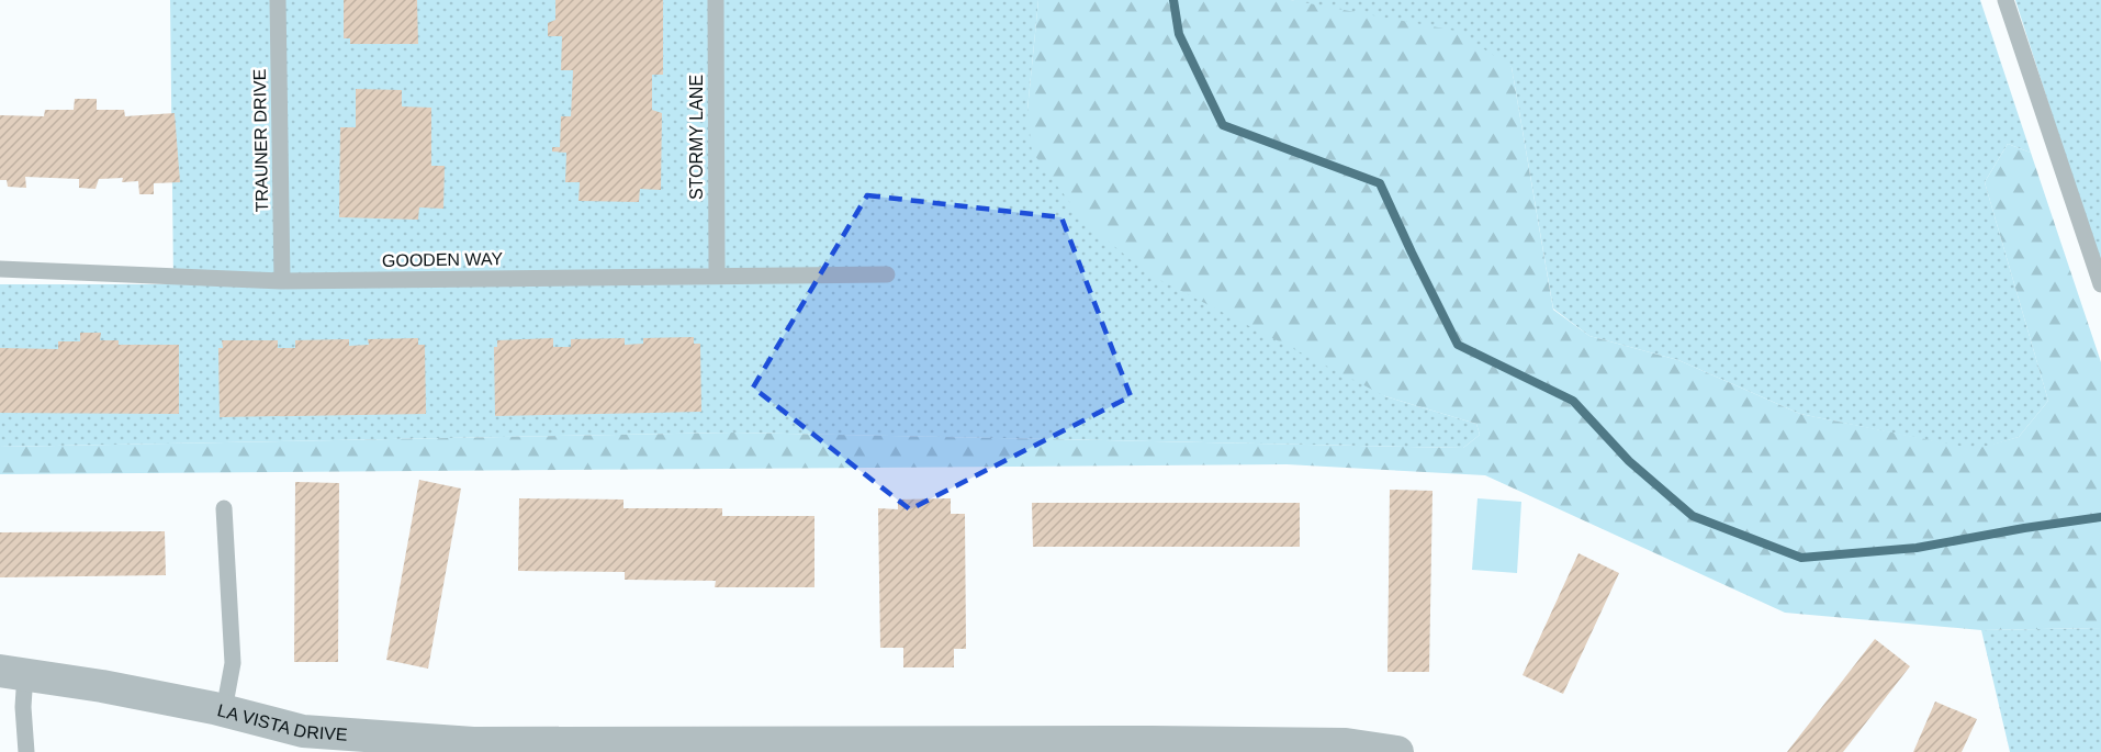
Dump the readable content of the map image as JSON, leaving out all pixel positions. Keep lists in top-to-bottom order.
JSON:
{
  "streets": {
    "street": ["LA VISTA DRIVE"],
    "lane": ["STORMY LANE", "TRAUNER DRIVE", "GOODEN WAY"]
  },
  "crossings": [
    ["STORMY LANE", "GOODEN WAY"],
    ["TRAUNER DRIVE", "GOODEN WAY"]
  ]
}
